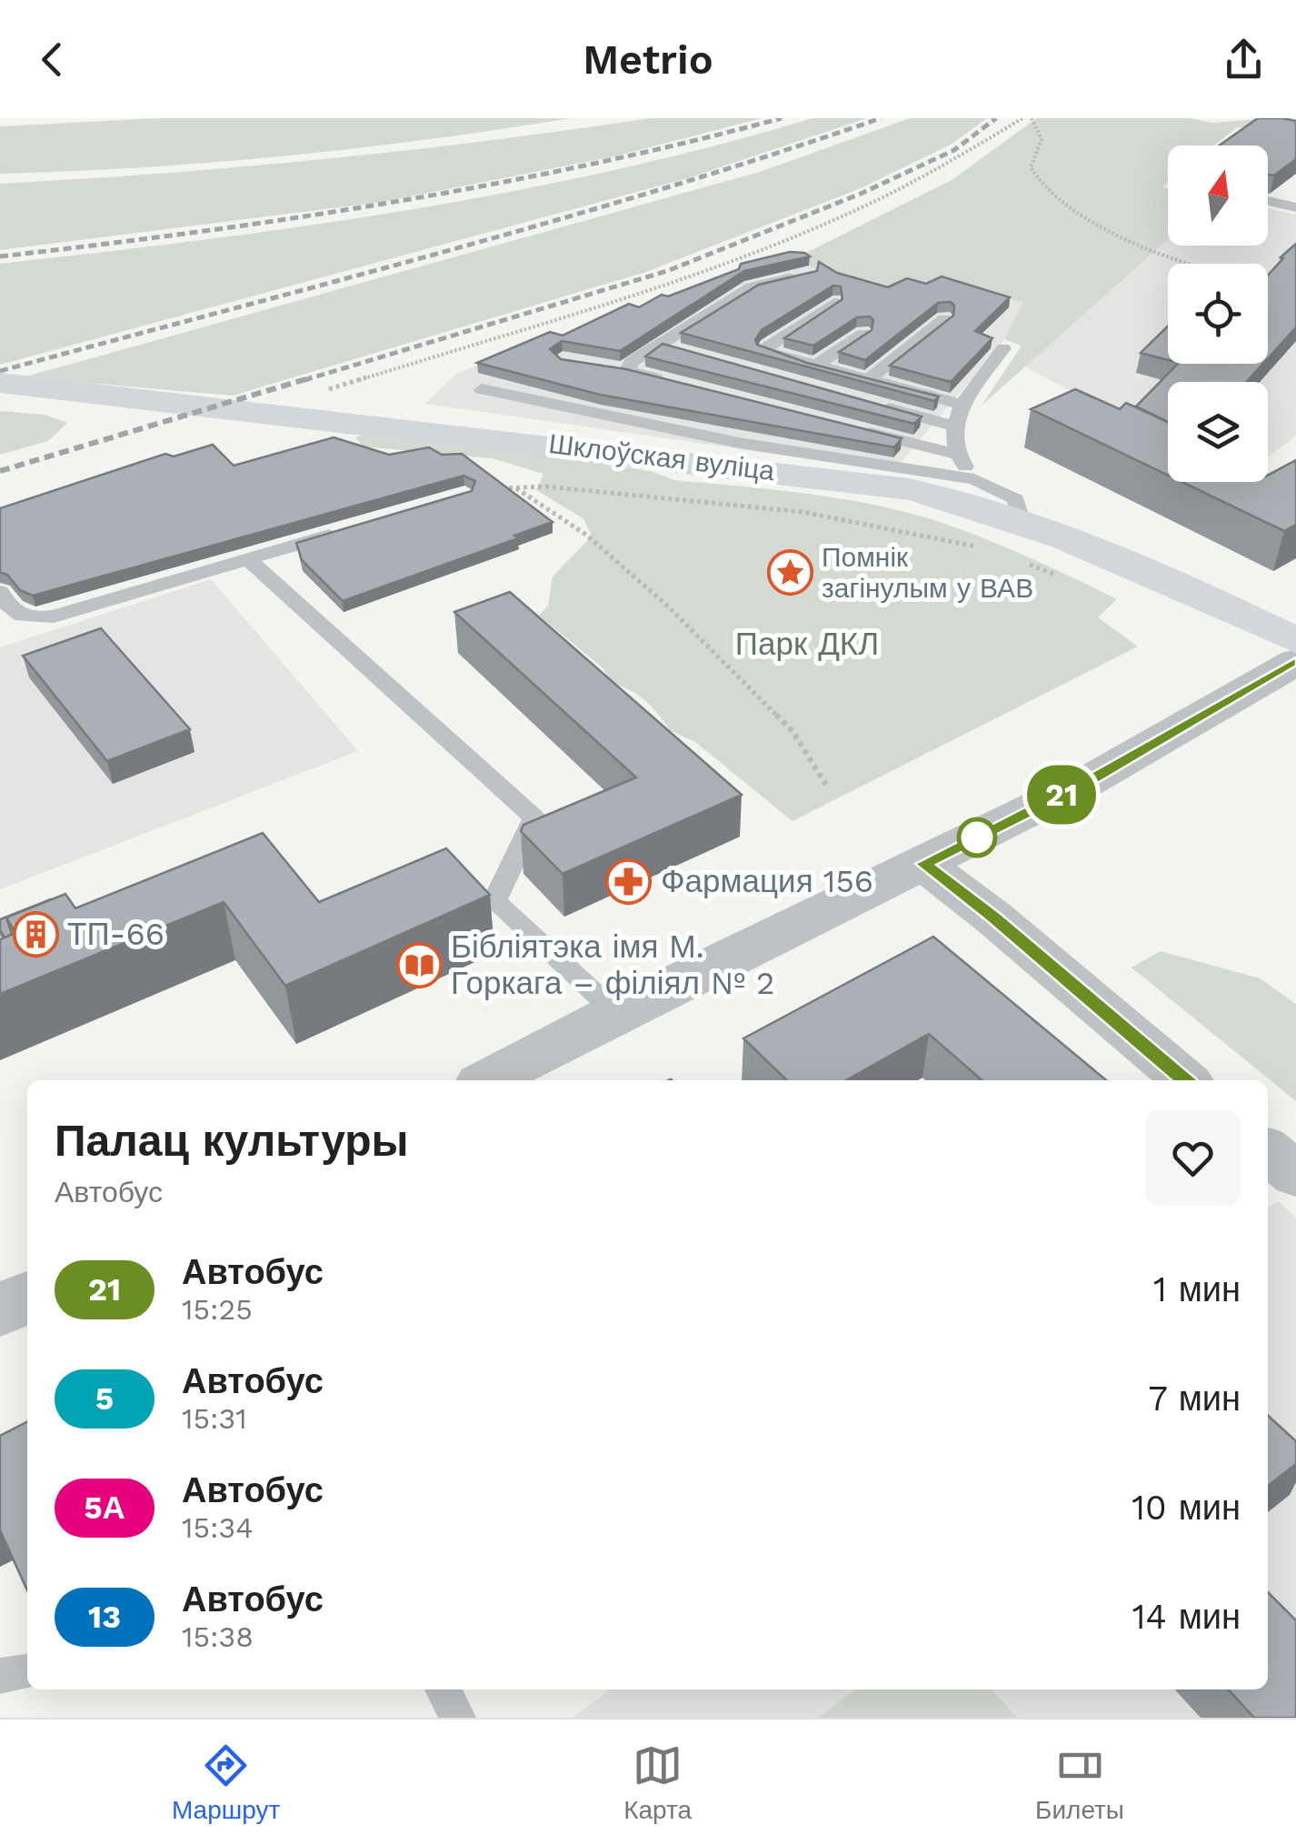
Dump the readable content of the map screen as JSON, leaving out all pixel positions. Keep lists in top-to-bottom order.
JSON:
{
  "streets": {
    "main road": ["Шклоўская вуліца"]
  },
  "parks": ["Парк ДКЛ"],
  "places": {
    "place": ["Помнік загінулым у ВАВ"],
    "pharmacy": ["Фармация 156"],
    "building": ["ТП-66"],
    "library": ["Бібліятэка імя М. Горкага – філіял № 2"]
  },
  "lines": ["bus line 21"],
  "north": "top",
  "page": {
    "header": "Metrio",
    "on_map": "21",
    "heading": ["Палац культуры", "Автобус"],
    "list": [
      {
        "mark": "21",
        "name": "Автобус",
        "note": "15:25",
        "value": "1 мин"
      },
      {
        "mark": "5",
        "name": "Автобус",
        "note": "15:31",
        "value": "7 мин"
      },
      {
        "mark": "5А",
        "name": "Автобус",
        "note": "15:34",
        "value": "10 мин"
      },
      {
        "mark": "13",
        "name": "Автобус",
        "note": "15:38",
        "value": "14 мин"
      }
    ],
    "tabs": ["Маршрут", "Карта", "Билеты"]
  }
}
